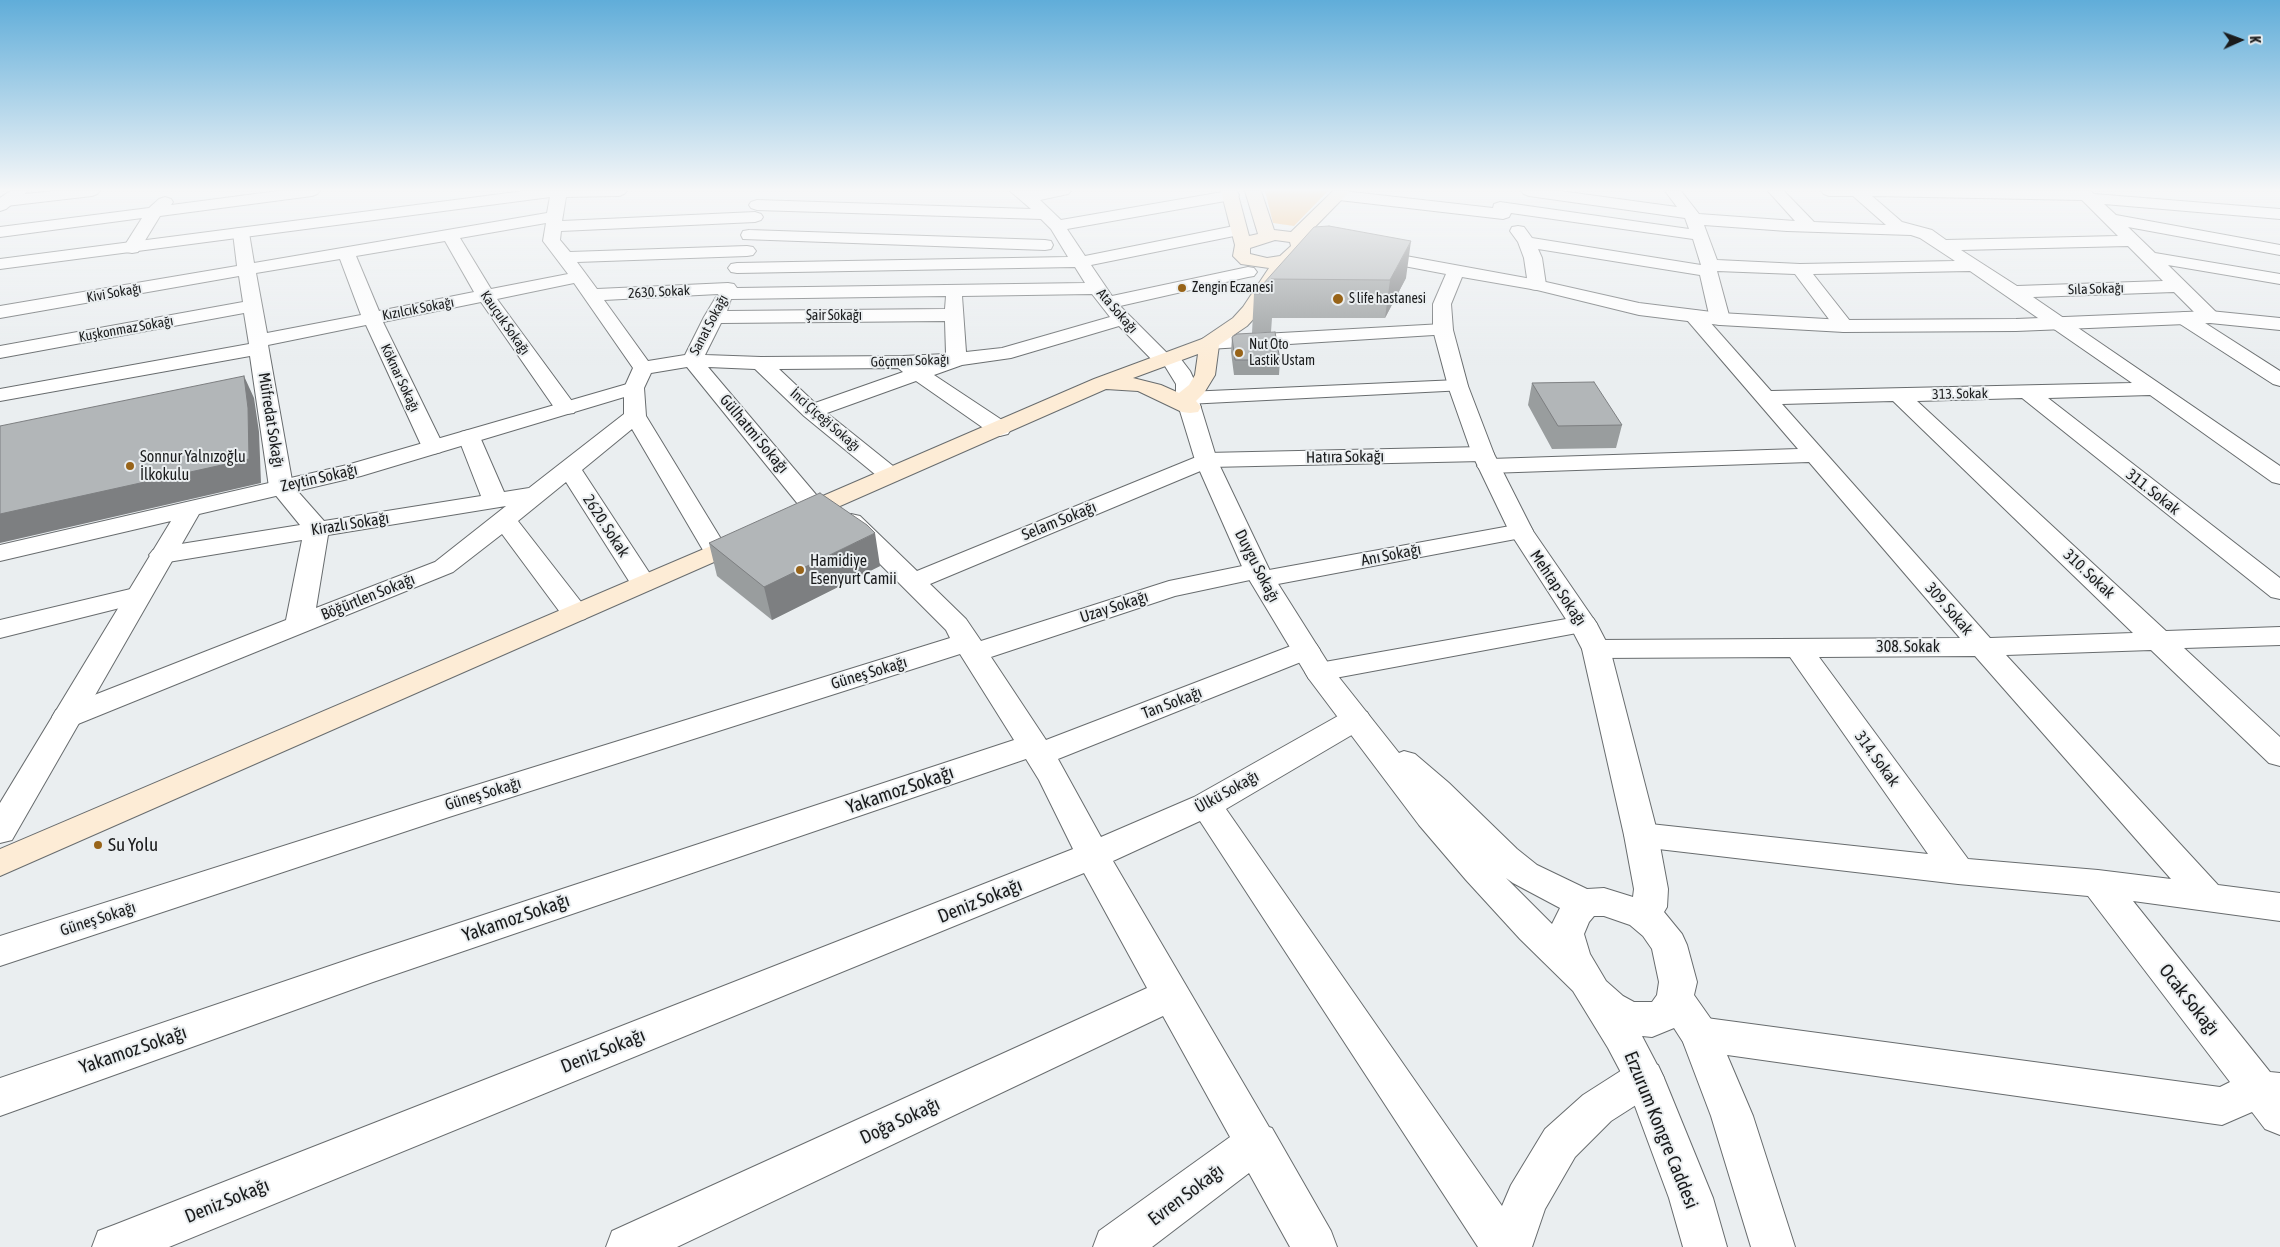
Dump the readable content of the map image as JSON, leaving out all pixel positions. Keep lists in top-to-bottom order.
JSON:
{
  "streets": {
    "street": [
      "Sıla Sokağı",
      "2630. Sokak",
      "Kivi Sokağı",
      "Kızılcık Sokağı",
      "Ata Sokağı",
      "Şair Sokağı",
      "Kauçuk Sokağı",
      "Sanat Sokağı",
      "Kuşkonmaz Sokağı",
      "Göçmen Sokağı",
      "Köknar Sokağı",
      "313. Sokak",
      "Müfredat Sokağı",
      "İnci Çiçeği Sokağı",
      "Gülhatmi Sokağı",
      "Hatıra Sokağı",
      "Zeytin Sokağı",
      "311. Sokak",
      "Selam Sokağı",
      "Kirazlı Sokağı",
      "2620. Sokak",
      "Anı Sokağı",
      "Duygu Sokağı",
      "310. Sokak",
      "Mehtap Sokağı",
      "Böğürtlen Sokağı",
      "Uzay Sokağı",
      "309. Sokak",
      "308. Sokak",
      "Güneş Sokağı",
      "Tan Sokağı",
      "314. Sokak",
      "Yakamoz Sokağı",
      "Ülkü Sokağı",
      "Deniz Sokağı",
      "Ocak Sokağı",
      "Doğa Sokağı",
      "Erzurum Kongre Caddesi",
      "Evren Sokağı"
    ]
  },
  "crossings": [
    ["2630. Sokak", "Ata Sokağı"],
    ["2630. Sokak", "Sanat Sokağı"],
    ["Kivi Sokağı", "Köknar Sokağı"],
    ["Kivi Sokağı", "Müfredat Sokağı"],
    ["Kızılcık Sokağı", "Kauçuk Sokağı"],
    ["Kızılcık Sokağı", "Köknar Sokağı"],
    ["Kızılcık Sokağı", "Müfredat Sokağı"],
    ["Ata Sokağı", "Göçmen Sokağı"],
    ["Ata Sokağı", "Duygu Sokağı"],
    ["Şair Sokağı", "Sanat Sokağı"],
    ["Kauçuk Sokağı", "Zeytin Sokağı"],
    ["Sanat Sokağı", "Göçmen Sokağı"],
    ["Sanat Sokağı", "Gülhatmi Sokağı"],
    ["Sanat Sokağı", "Zeytin Sokağı"],
    ["Kuşkonmaz Sokağı", "Müfredat Sokağı"],
    ["Göçmen Sokağı", "İnci Çiçeği Sokağı"],
    ["Göçmen Sokağı", "Gülhatmi Sokağı"],
    ["Köknar Sokağı", "Zeytin Sokağı"],
    ["313. Sokak", "311. Sokak"],
    ["313. Sokak", "310. Sokak"],
    ["313. Sokak", "309. Sokak"],
    ["Müfredat Sokağı", "Zeytin Sokağı"],
    ["Müfredat Sokağı", "Kirazlı Sokağı"],
    ["Gülhatmi Sokağı", "Selam Sokağı"],
    ["Gülhatmi Sokağı", "Uzay Sokağı"],
    ["Gülhatmi Sokağı", "Güneş Sokağı"],
    ["Gülhatmi Sokağı", "Tan Sokağı"],
    ["Gülhatmi Sokağı", "Yakamoz Sokağı"],
    ["Gülhatmi Sokağı", "Ülkü Sokağı"],
    ["Gülhatmi Sokağı", "Deniz Sokağı"],
    ["Gülhatmi Sokağı", "Doğa Sokağı"],
    ["Gülhatmi Sokağı", "Evren Sokağı"],
    ["Hatıra Sokağı", "Selam Sokağı"],
    ["Hatıra Sokağı", "Duygu Sokağı"],
    ["Hatıra Sokağı", "Mehtap Sokağı"],
    ["Hatıra Sokağı", "309. Sokak"],
    ["Selam Sokağı", "Duygu Sokağı"],
    ["Kirazlı Sokağı", "Böğürtlen Sokağı"],
    ["2620. Sokak", "Böğürtlen Sokağı"],
    ["Anı Sokağı", "Duygu Sokağı"],
    ["Anı Sokağı", "Mehtap Sokağı"],
    ["Anı Sokağı", "Uzay Sokağı"],
    ["Duygu Sokağı", "Uzay Sokağı"],
    ["Duygu Sokağı", "Tan Sokağı"],
    ["Duygu Sokağı", "Ülkü Sokağı"],
    ["310. Sokak", "308. Sokak"],
    ["Mehtap Sokağı", "308. Sokak"],
    ["Mehtap Sokağı", "Tan Sokağı"],
    ["Mehtap Sokağı", "Erzurum Kongre Caddesi"],
    ["Uzay Sokağı", "Güneş Sokağı"],
    ["309. Sokak", "308. Sokak"],
    ["308. Sokak", "314. Sokak"],
    ["Tan Sokağı", "Yakamoz Sokağı"],
    ["Ülkü Sokağı", "Deniz Sokağı"]
  ],
  "places": [
    "Zengin Eczanesi",
    "S life hastanesi",
    "Nut Oto Lastik Ustam",
    "Sonnur Yalnızoğlu İlkokulu",
    "Hamidiye Esenyurt Camii",
    "Su Yolu"
  ],
  "north": "right"
}
